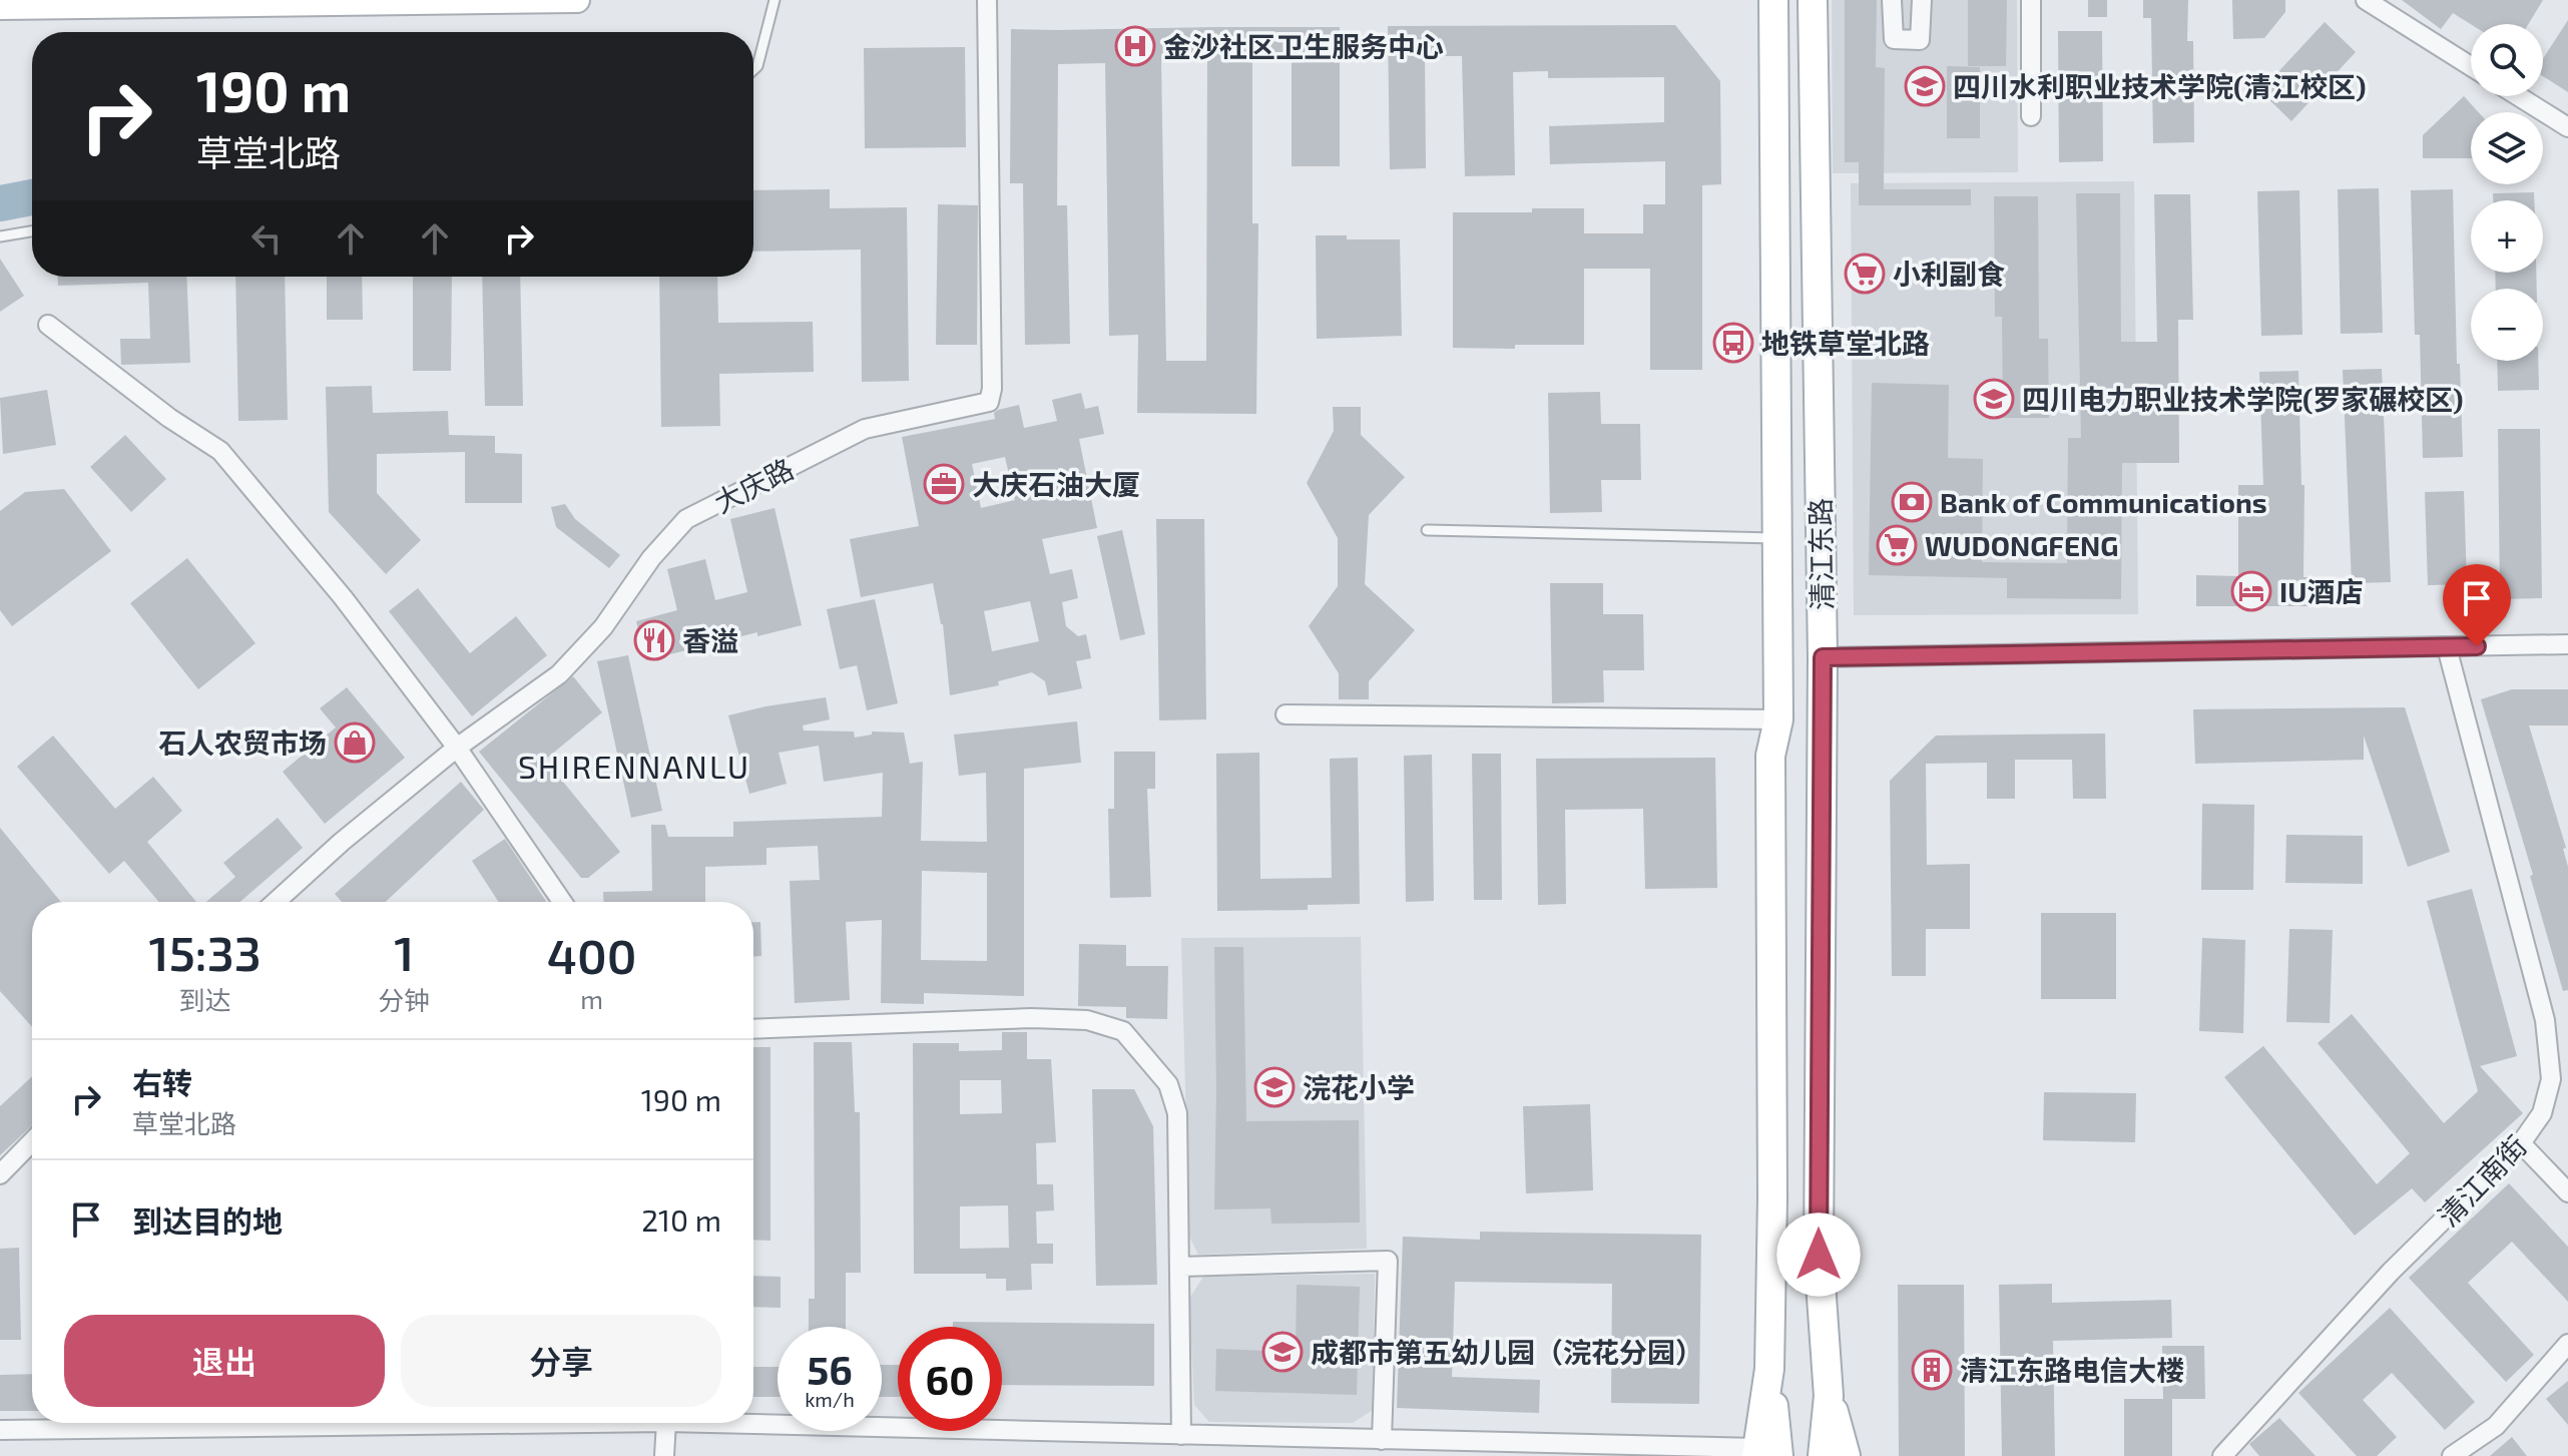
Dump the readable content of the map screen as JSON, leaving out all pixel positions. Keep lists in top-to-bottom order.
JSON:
{
  "streets": {
    "main road": ["清江东路"],
    "street": ["大庆路", "清江南街"]
  },
  "districts": ["SHIRENNANLU"],
  "places": {
    "hospital": ["金沙社区卫生服务中心"],
    "school or university": [
      "四川水利职业技术学院(清江校区)",
      "四川电力职业技术学院(罗家碾校区)",
      "浣花小学",
      "成都市第五幼儿园（浣花分园）"
    ],
    "supermarket": ["小利副食", "WUDONGFENG"],
    "bus stop": ["地铁草堂北路"],
    "office": ["大庆石油大厦"],
    "bank": ["Bank of Communications"],
    "hotel": ["IU酒店"],
    "restaurant": ["香溢"],
    "shop": ["石人农贸市场"],
    "building": ["清江东路电信大楼"]
  },
  "page": {
    "map_buttons": ["+", "−"],
    "turn": ["190 m", "草堂北路"],
    "eta": [
      "15:33",
      "到达",
      "1",
      "分钟",
      "400",
      "m"
    ],
    "list": [
      {
        "name": "右转",
        "note": "草堂北路",
        "value": "190 m"
      },
      {
        "name": "到达目的地",
        "value": "210 m"
      }
    ],
    "buttons": ["退出", "分享"],
    "speed": "56 km/h",
    "limit": "60"
  }
}
